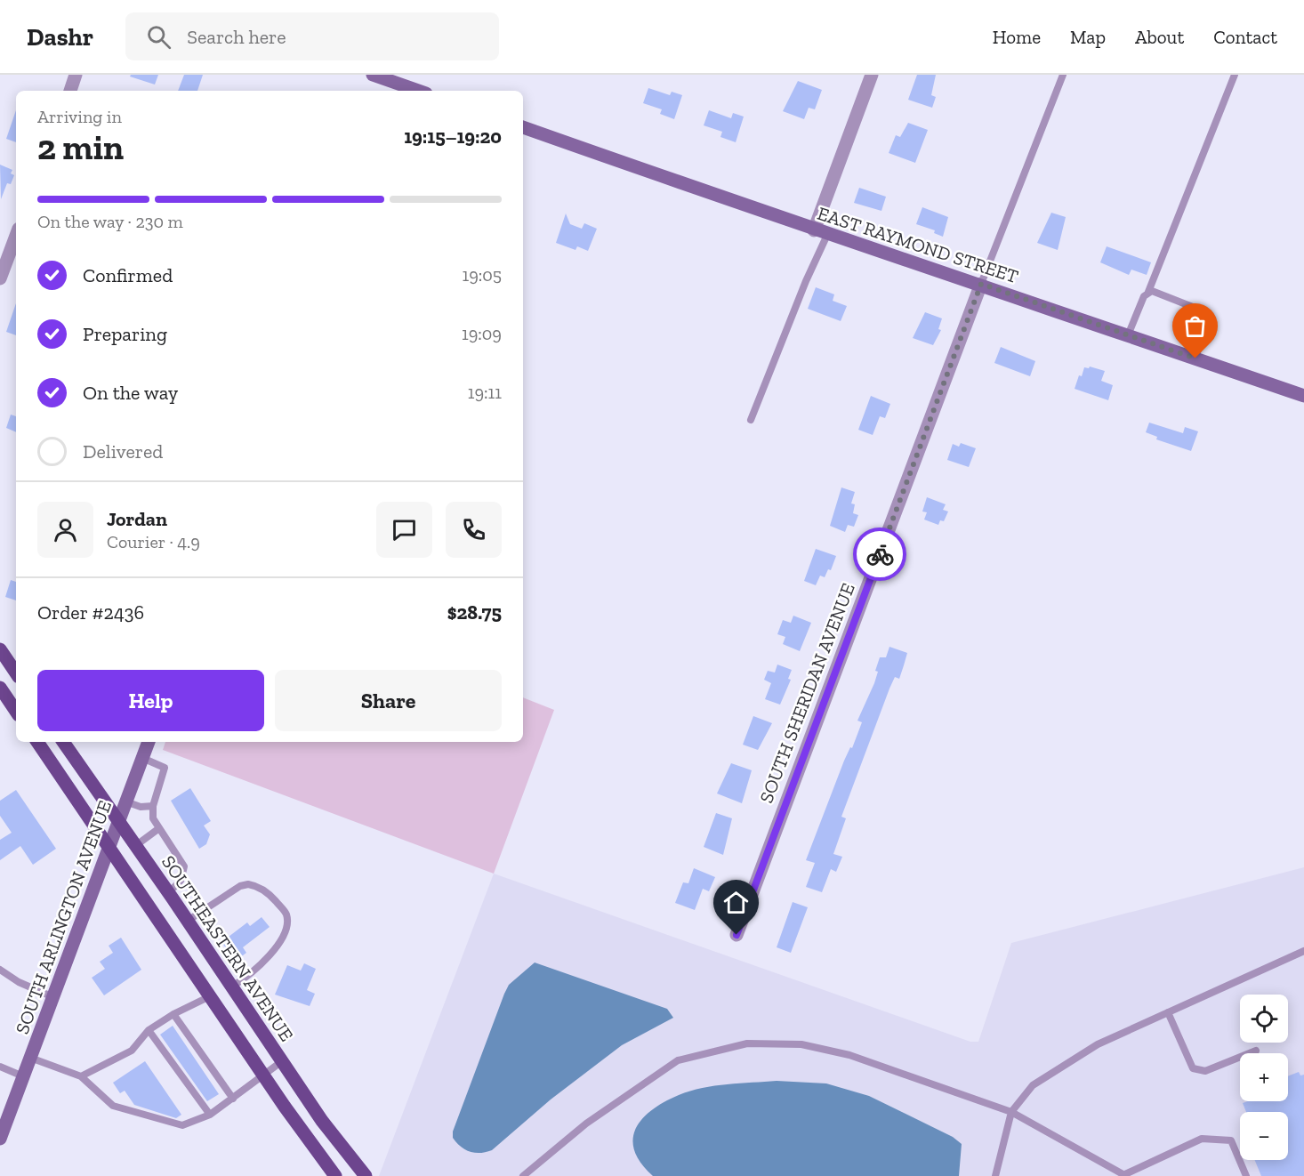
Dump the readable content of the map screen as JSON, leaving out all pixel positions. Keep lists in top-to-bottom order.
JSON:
{
  "streets": {
    "main road": ["EAST RAYMOND STREET", "SOUTH ARLINGTON AVENUE", "SOUTHEASTERN AVENUE"],
    "street": ["SOUTH SHERIDAN AVENUE"]
  },
  "crossings": [
    ["EAST RAYMOND STREET", "SOUTH SHERIDAN AVENUE"],
    ["SOUTH ARLINGTON AVENUE", "SOUTHEASTERN AVENUE"]
  ],
  "page": {
    "header": "Dashr",
    "search": "Search here",
    "nav": [
      "Home",
      "Map",
      "About",
      "Contact"
    ],
    "heading": ["2 min", "Arriving in", "19:15–19:20"],
    "panel": [
      "Jordan",
      "Courier · 4.9",
      "Order #2436",
      "$28.75"
    ],
    "bar": "On the way · 230 m",
    "list": [
      ["Confirmed", "19:05"],
      ["Preparing", "19:09"],
      ["On the way", "19:11"],
      "Delivered"
    ],
    "buttons": ["Help", "Share"],
    "map_buttons": ["+", "−"]
  }
}
